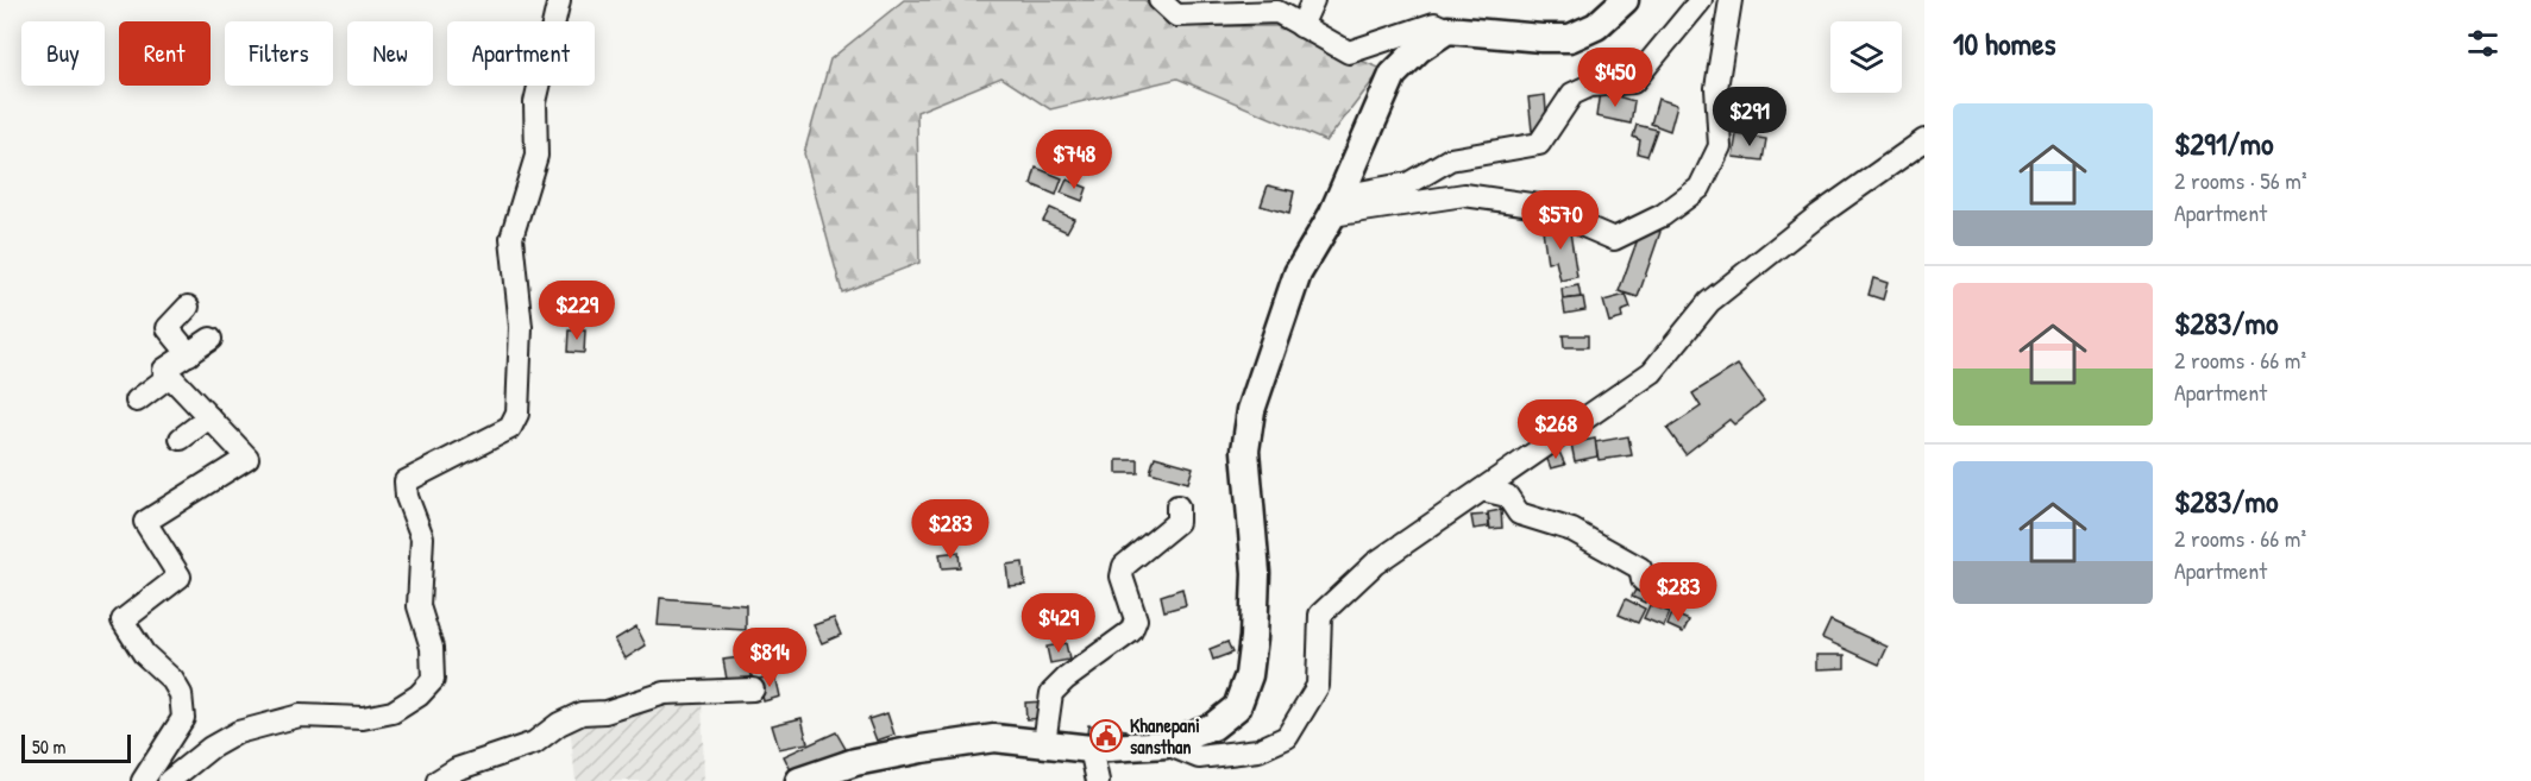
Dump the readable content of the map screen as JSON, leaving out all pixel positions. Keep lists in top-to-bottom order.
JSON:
{
  "places": {
    "public building": ["Khanepani sansthan"]
  },
  "scale_bar": "50 m",
  "page": {
    "heading": "10 homes",
    "chip": [
      "Buy",
      "Rent",
      "Filters",
      "New",
      "Apartment"
    ],
    "price": [
      "$450",
      "$291",
      "$748",
      "$570",
      "$229",
      "$268",
      "$283",
      "$283",
      "$429",
      "$814"
    ],
    "list": [
      {
        "name": "$291/mo",
        "note": "2 rooms · 56 m² · Apartment"
      },
      {
        "name": "$283/mo",
        "note": "2 rooms · 66 m² · Apartment"
      },
      {
        "name": "$283/mo",
        "note": "2 rooms · 66 m² · Apartment"
      }
    ],
    "scale": "50 m"
  }
}
